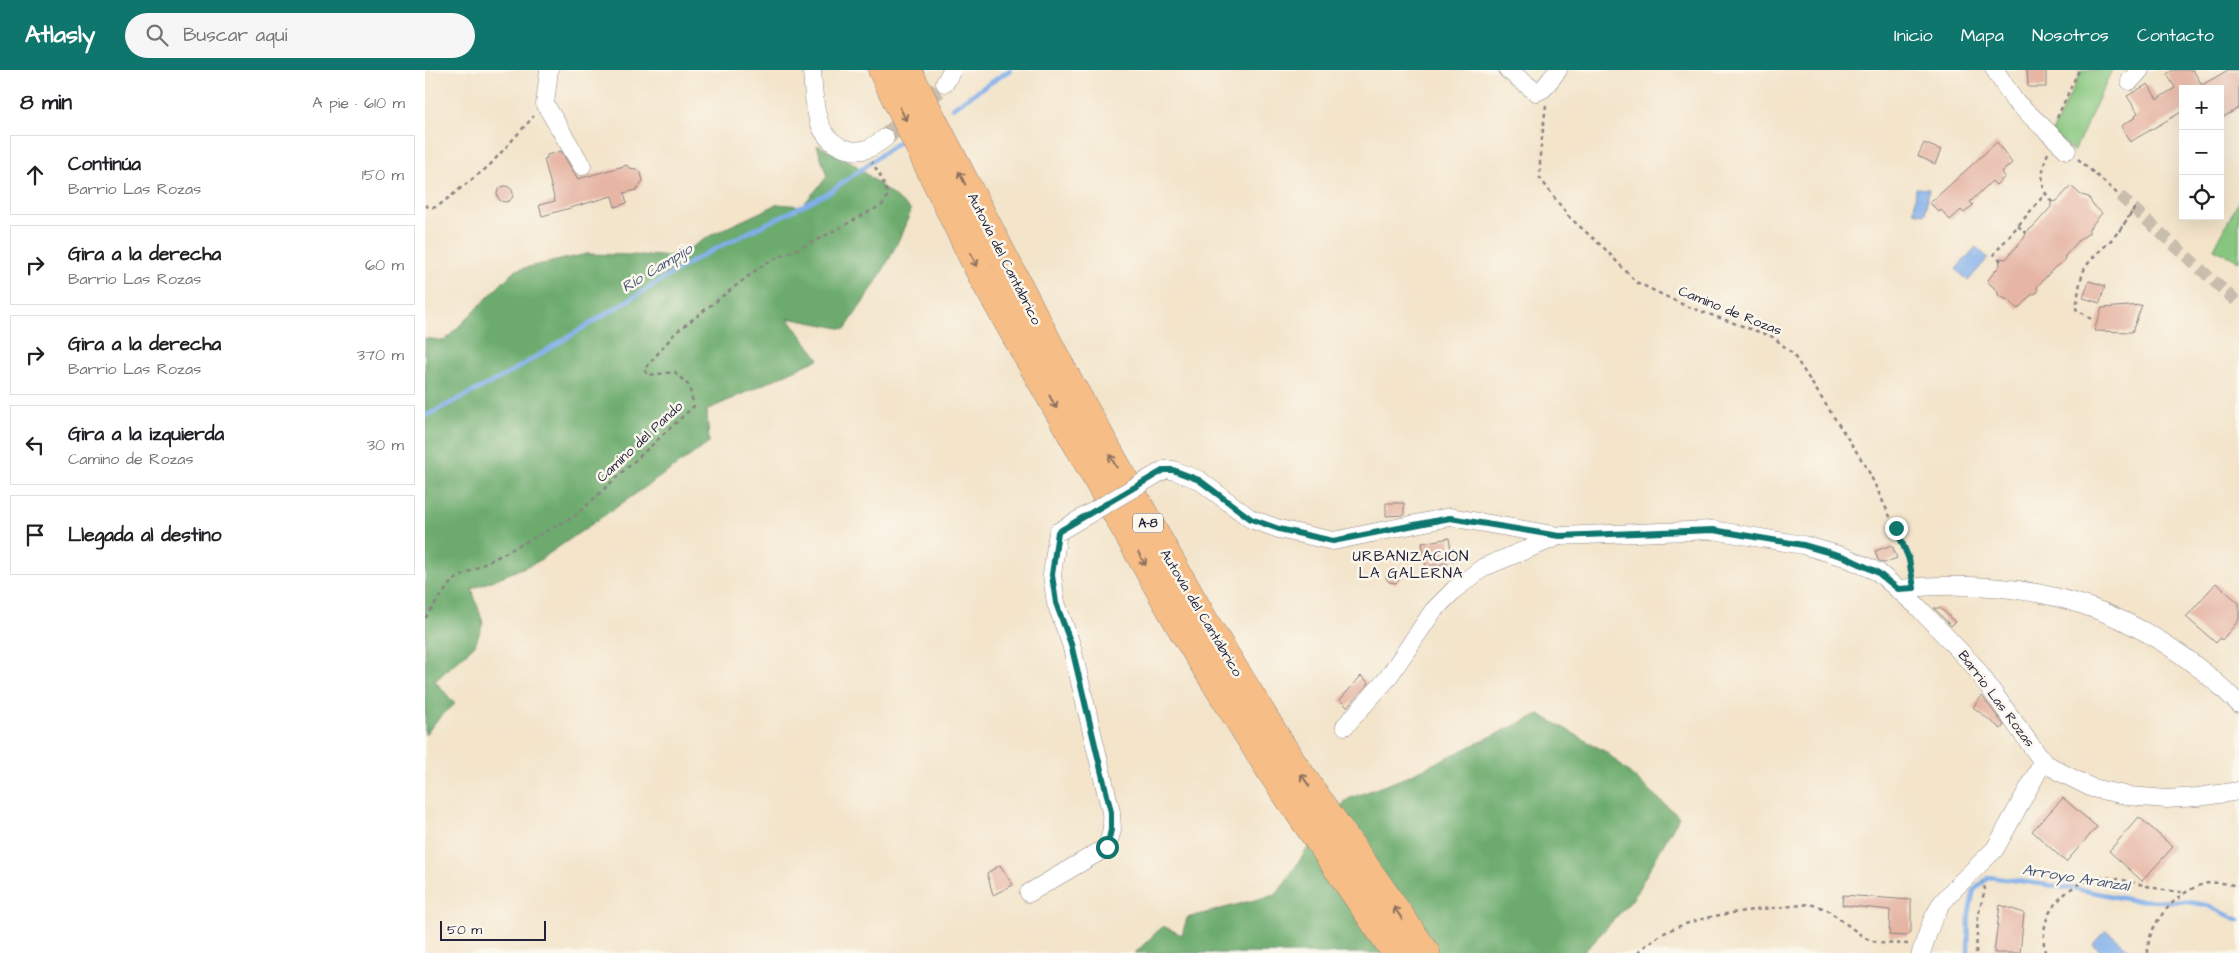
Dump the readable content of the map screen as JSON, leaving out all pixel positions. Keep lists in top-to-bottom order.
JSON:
{
  "streets": {
    "highway": ["Autovía del Cantábrico", "A-8"],
    "street": ["Barrio Las Rozas"],
    "path": ["Camino de Rozas", "Camino del Pando"]
  },
  "crossings": [
    ["Camino de Rozas", "Barrio Las Rozas"]
  ],
  "districts": ["URBANIZACIÓN LA GALERNA"],
  "water": ["Río Campijo", "Arroyo Aranzal"],
  "scale_bar": "50 m",
  "page": {
    "header": "Atlasly",
    "search": "Buscar aquí",
    "nav": [
      "Inicio",
      "Mapa",
      "Nosotros",
      "Contacto"
    ],
    "heading": ["8 min", "A pie · 610 m"],
    "map_buttons": ["+", "−"],
    "list": [
      ["Continúa", "Barrio Las Rozas", "150 m"],
      ["Gira a la derecha", "Barrio Las Rozas", "60 m"],
      ["Gira a la derecha", "Barrio Las Rozas", "370 m"],
      ["Gira a la izquierda", "Camino de Rozas", "30 m"],
      "Llegada al destino"
    ],
    "scale": "50 m"
  }
}
